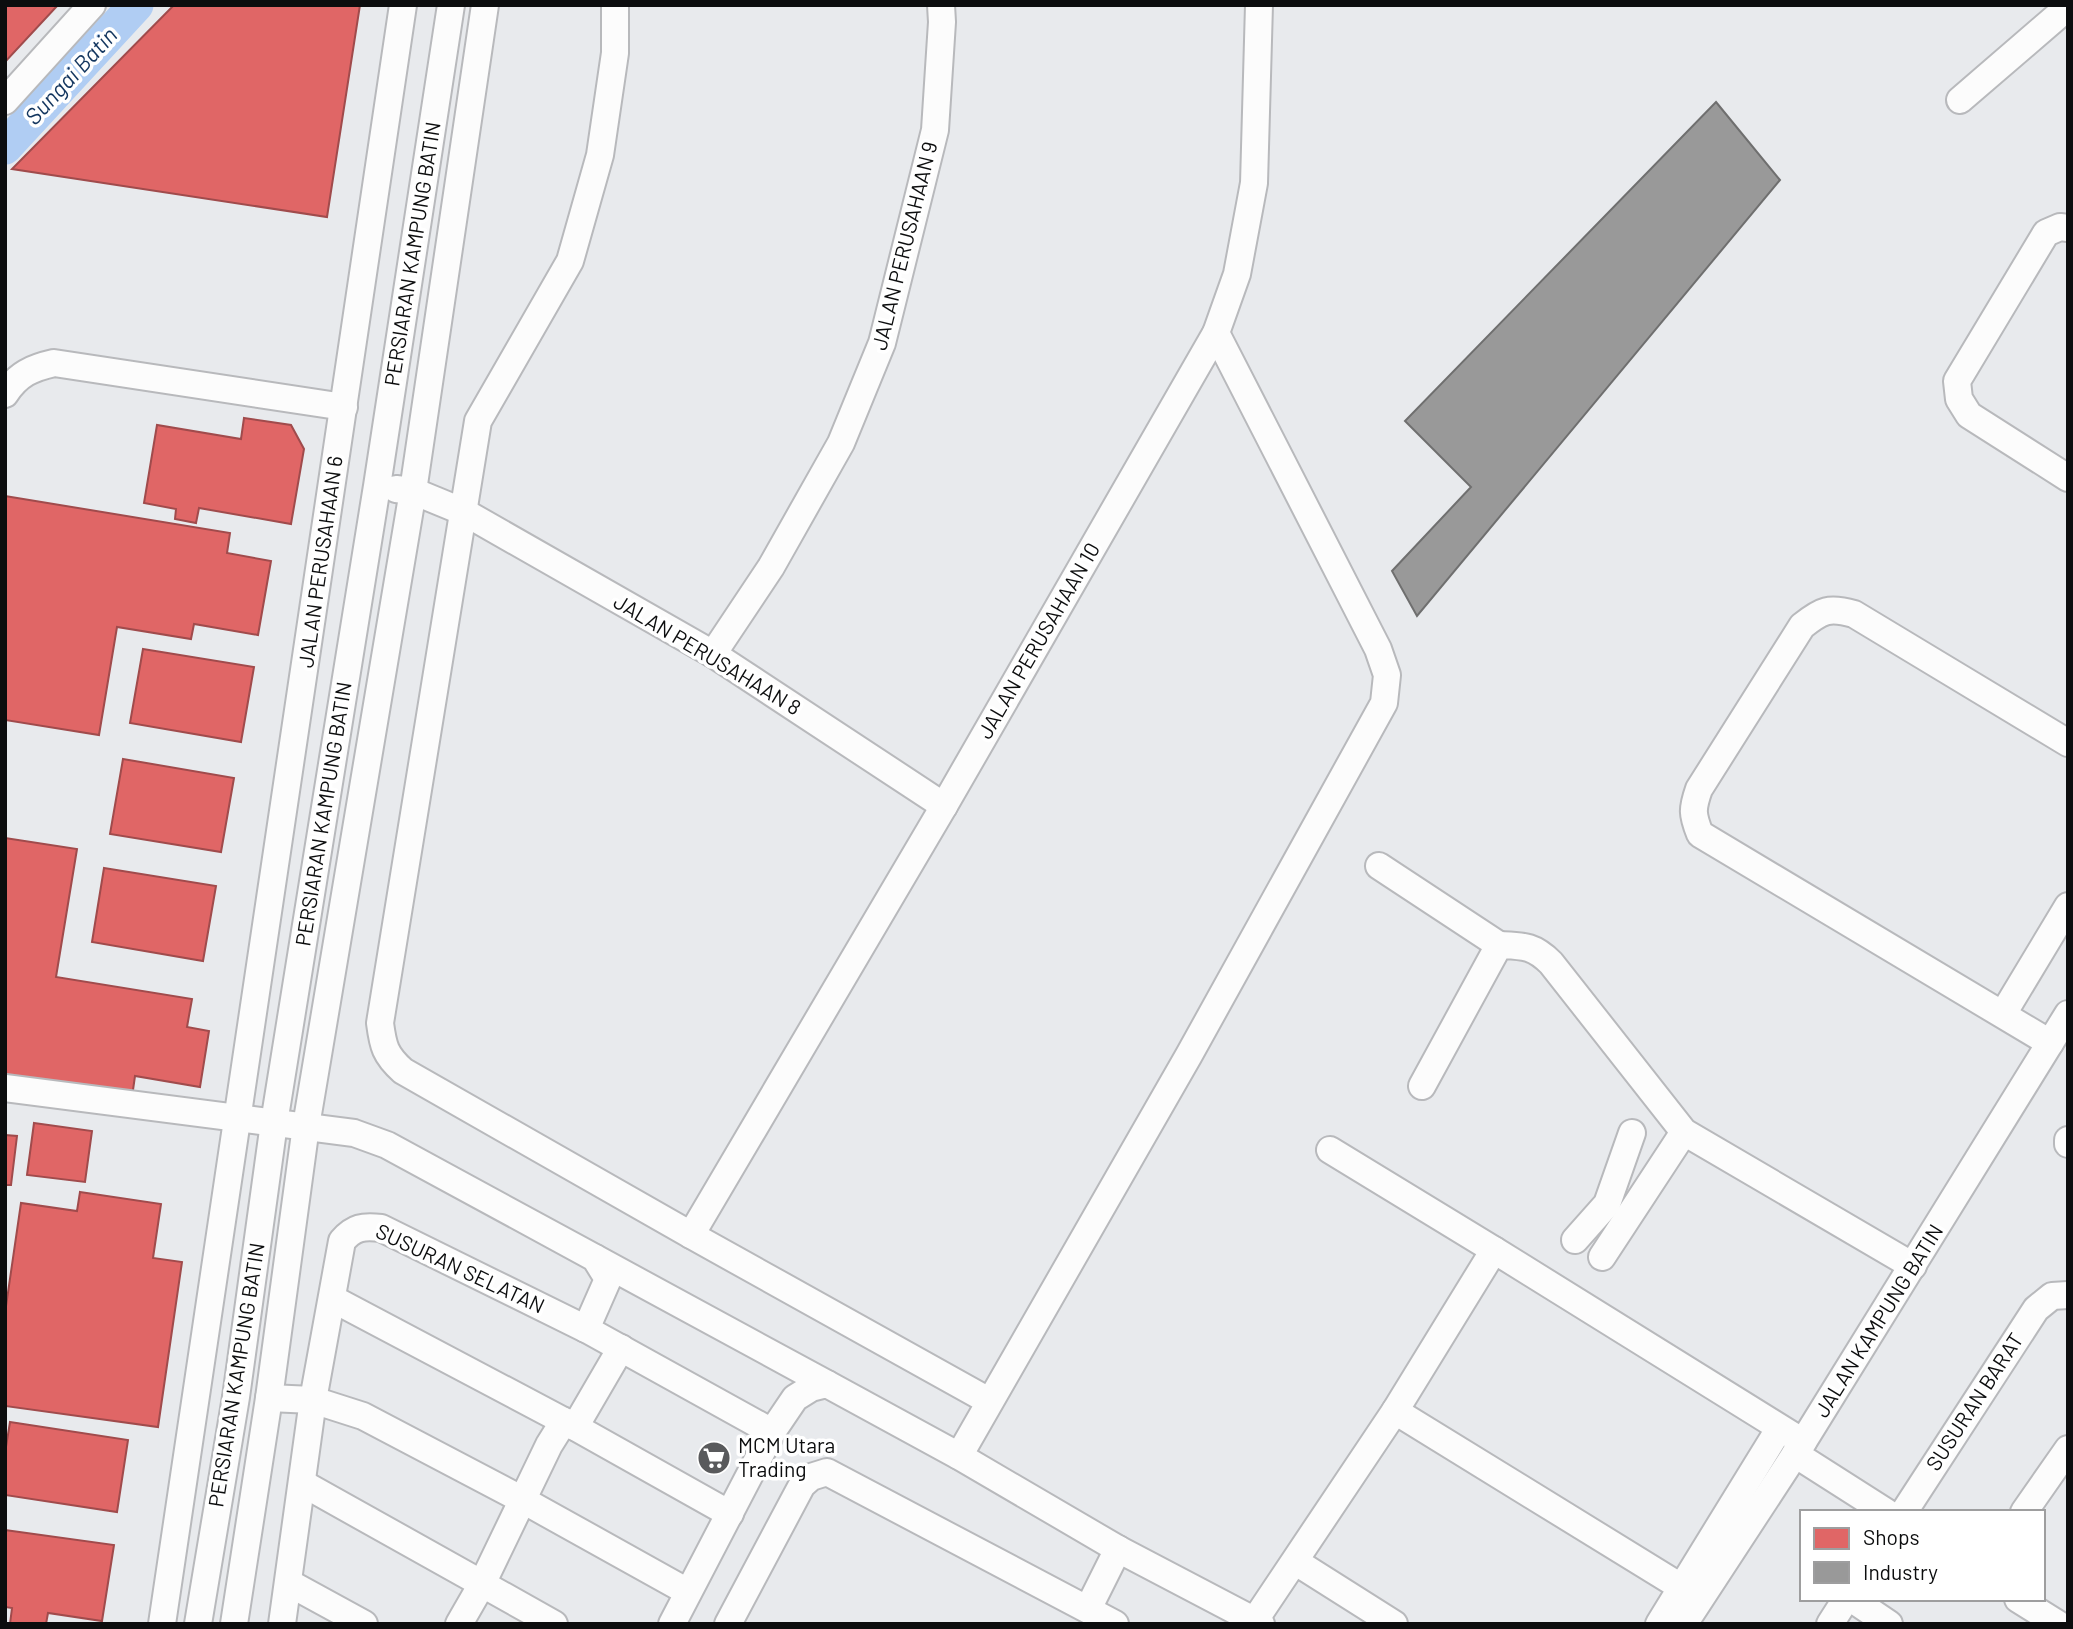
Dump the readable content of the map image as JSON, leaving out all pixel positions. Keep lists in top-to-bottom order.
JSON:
{
  "streets": {
    "street": [
      "JALAN PERUSAHAAN 9",
      "PERSIARAN KAMPUNG BATIN",
      "JALAN PERUSAHAAN 6",
      "JALAN PERUSAHAAN 10",
      "JALAN PERUSAHAAN 8",
      "SUSURAN SELATAN",
      "JALAN KAMPUNG BATIN",
      "SUSURAN BARAT"
    ]
  },
  "crossings": [
    ["JALAN PERUSAHAAN 9", "JALAN PERUSAHAAN 8"],
    ["PERSIARAN KAMPUNG BATIN", "JALAN PERUSAHAAN 8"],
    ["JALAN PERUSAHAAN 10", "JALAN PERUSAHAAN 8"]
  ],
  "water": ["Sungai Batin"],
  "places": {
    "supermarket": ["MCM Utara Trading"]
  },
  "legend": ["Shops", "Industry"]
}
